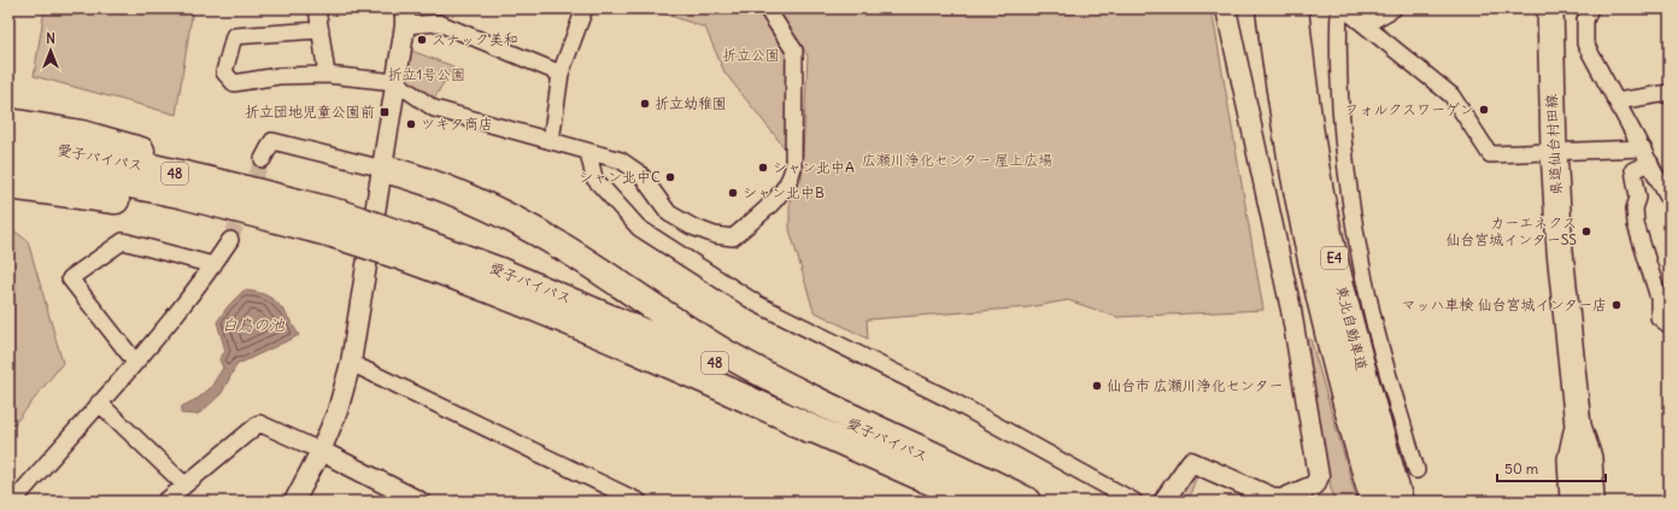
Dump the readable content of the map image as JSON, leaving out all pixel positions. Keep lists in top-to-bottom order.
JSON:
{
  "streets": {
    "highway": [
      "愛子バイパス",
      "48",
      "E4",
      "東北自動車道"
    ],
    "main road": ["県道仙台村田線"]
  },
  "water": ["白鳥の池"],
  "parks": ["折立公園", "折立1号公園", "広瀬川浄化センター 屋上広場"],
  "places": {
    "other": [
      "スナック美和",
      "折立幼稚園",
      "フォルクスワーゲン",
      "ツキタ商店",
      "シャン北中A",
      "シャン北中C",
      "シャン北中B",
      "カーエネクス 仙台宮城インターSS",
      "マッハ車検 仙台宮城インター店",
      "仙台市 広瀬川浄化センター"
    ],
    "transit": ["折立団地児童公園前"]
  },
  "scale_bar": "50 m",
  "north": "top"
}
